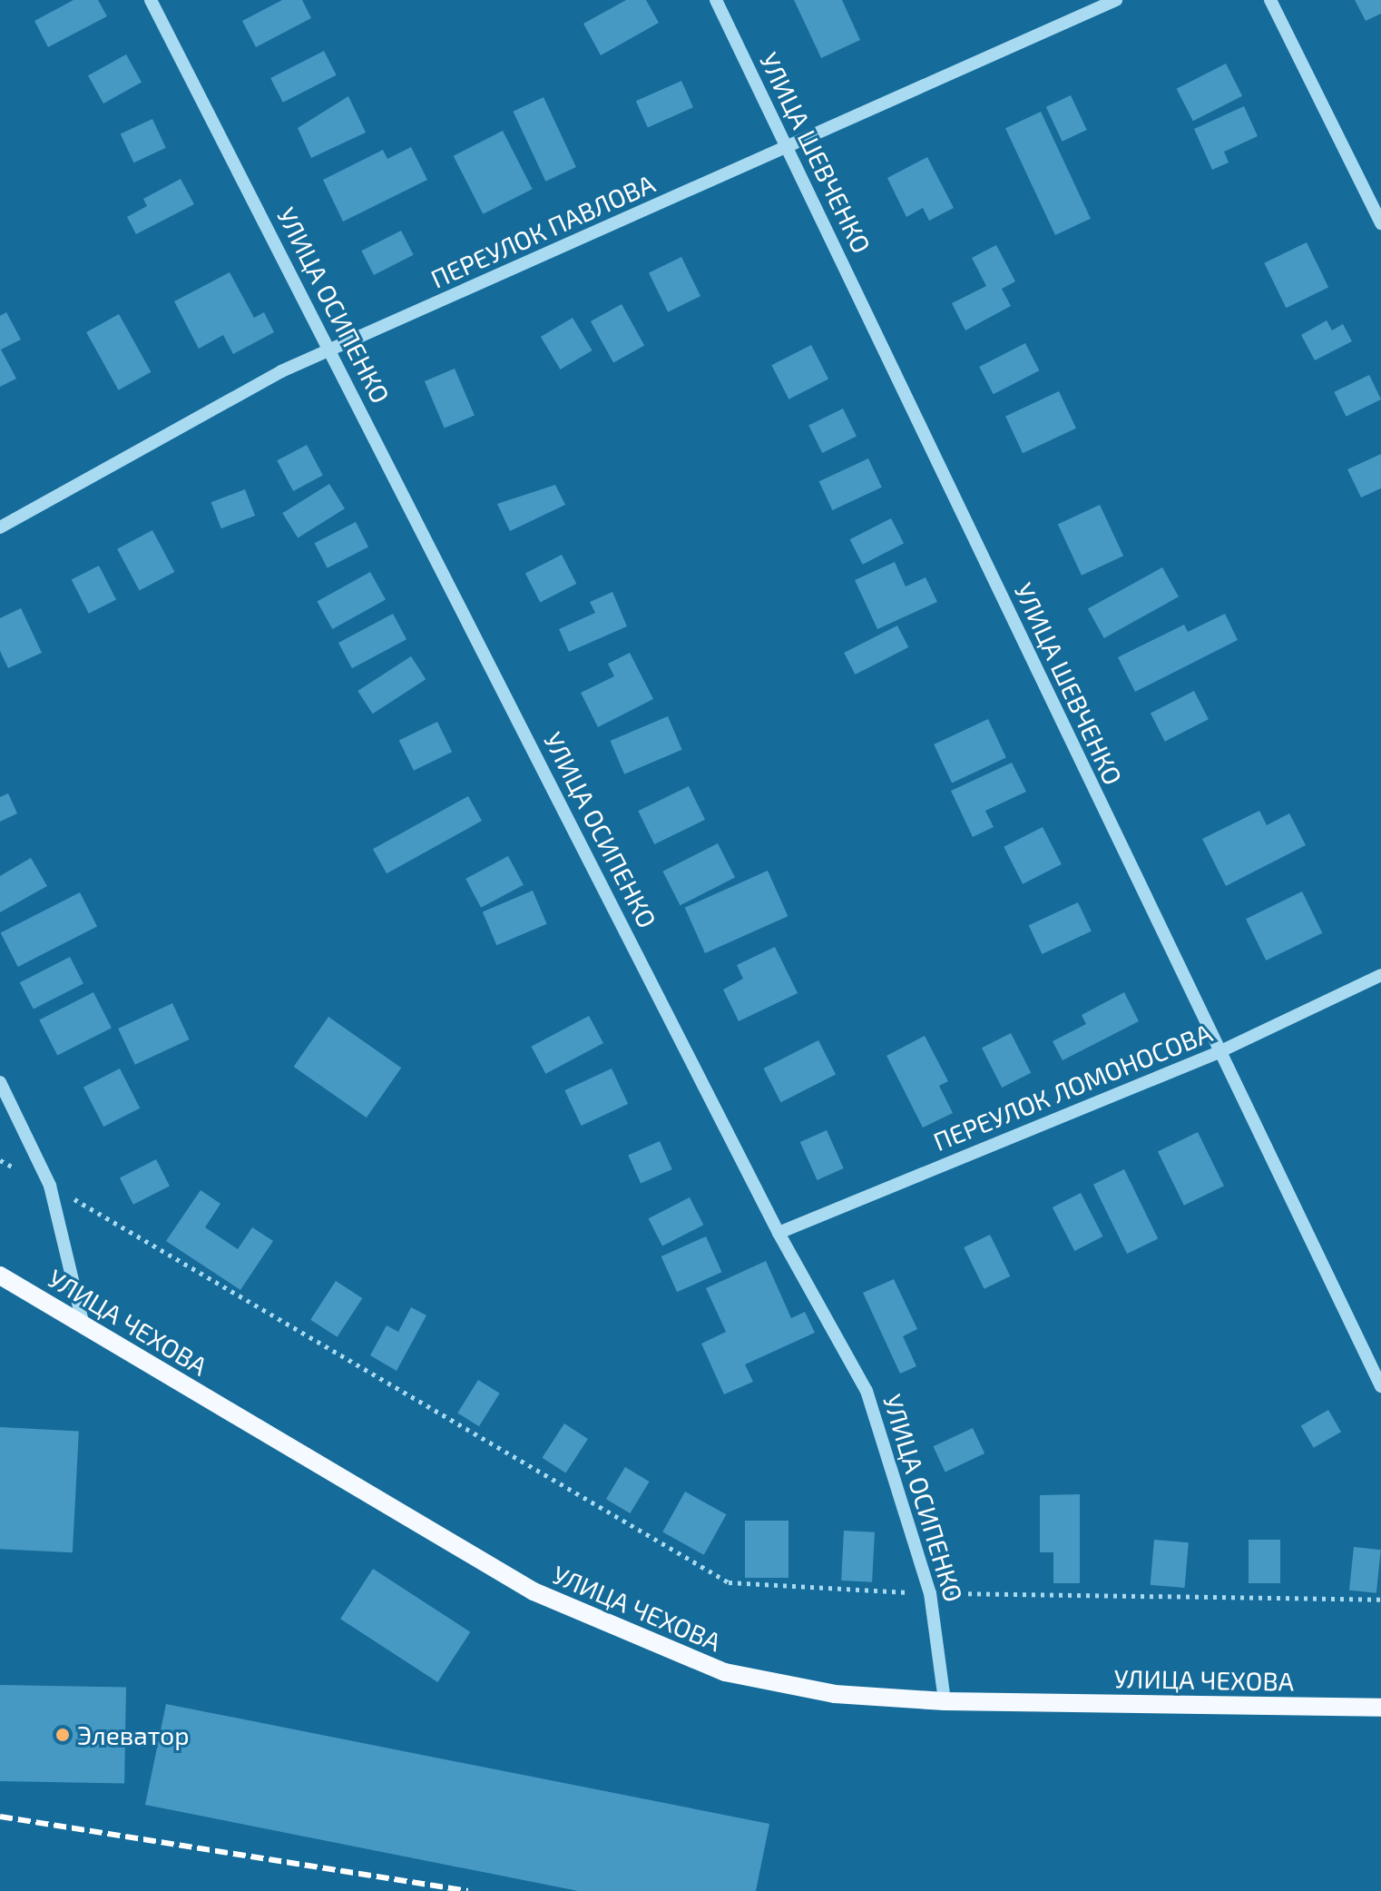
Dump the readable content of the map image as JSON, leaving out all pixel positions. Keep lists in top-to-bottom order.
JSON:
{
  "streets": {
    "main road": ["УЛИЦА ЧЕХОВА"],
    "street": [
      "УЛИЦА ШЕВЧЕНКО",
      "ПЕРЕУЛОК ПАВЛОВА",
      "УЛИЦА ОСИПЕНКО",
      "ПЕРЕУЛОК ЛОМОНОСОВА"
    ]
  },
  "crossings": [
    ["УЛИЦА ШЕВЧЕНКО", "ПЕРЕУЛОК ПАВЛОВА"],
    ["УЛИЦА ШЕВЧЕНКО", "ПЕРЕУЛОК ЛОМОНОСОВА"],
    ["ПЕРЕУЛОК ПАВЛОВА", "УЛИЦА ОСИПЕНКО"],
    ["УЛИЦА ОСИПЕНКО", "ПЕРЕУЛОК ЛОМОНОСОВА"],
    ["УЛИЦА ОСИПЕНКО", "УЛИЦА ЧЕХОВА"]
  ],
  "places": ["Элеватор"]
}
